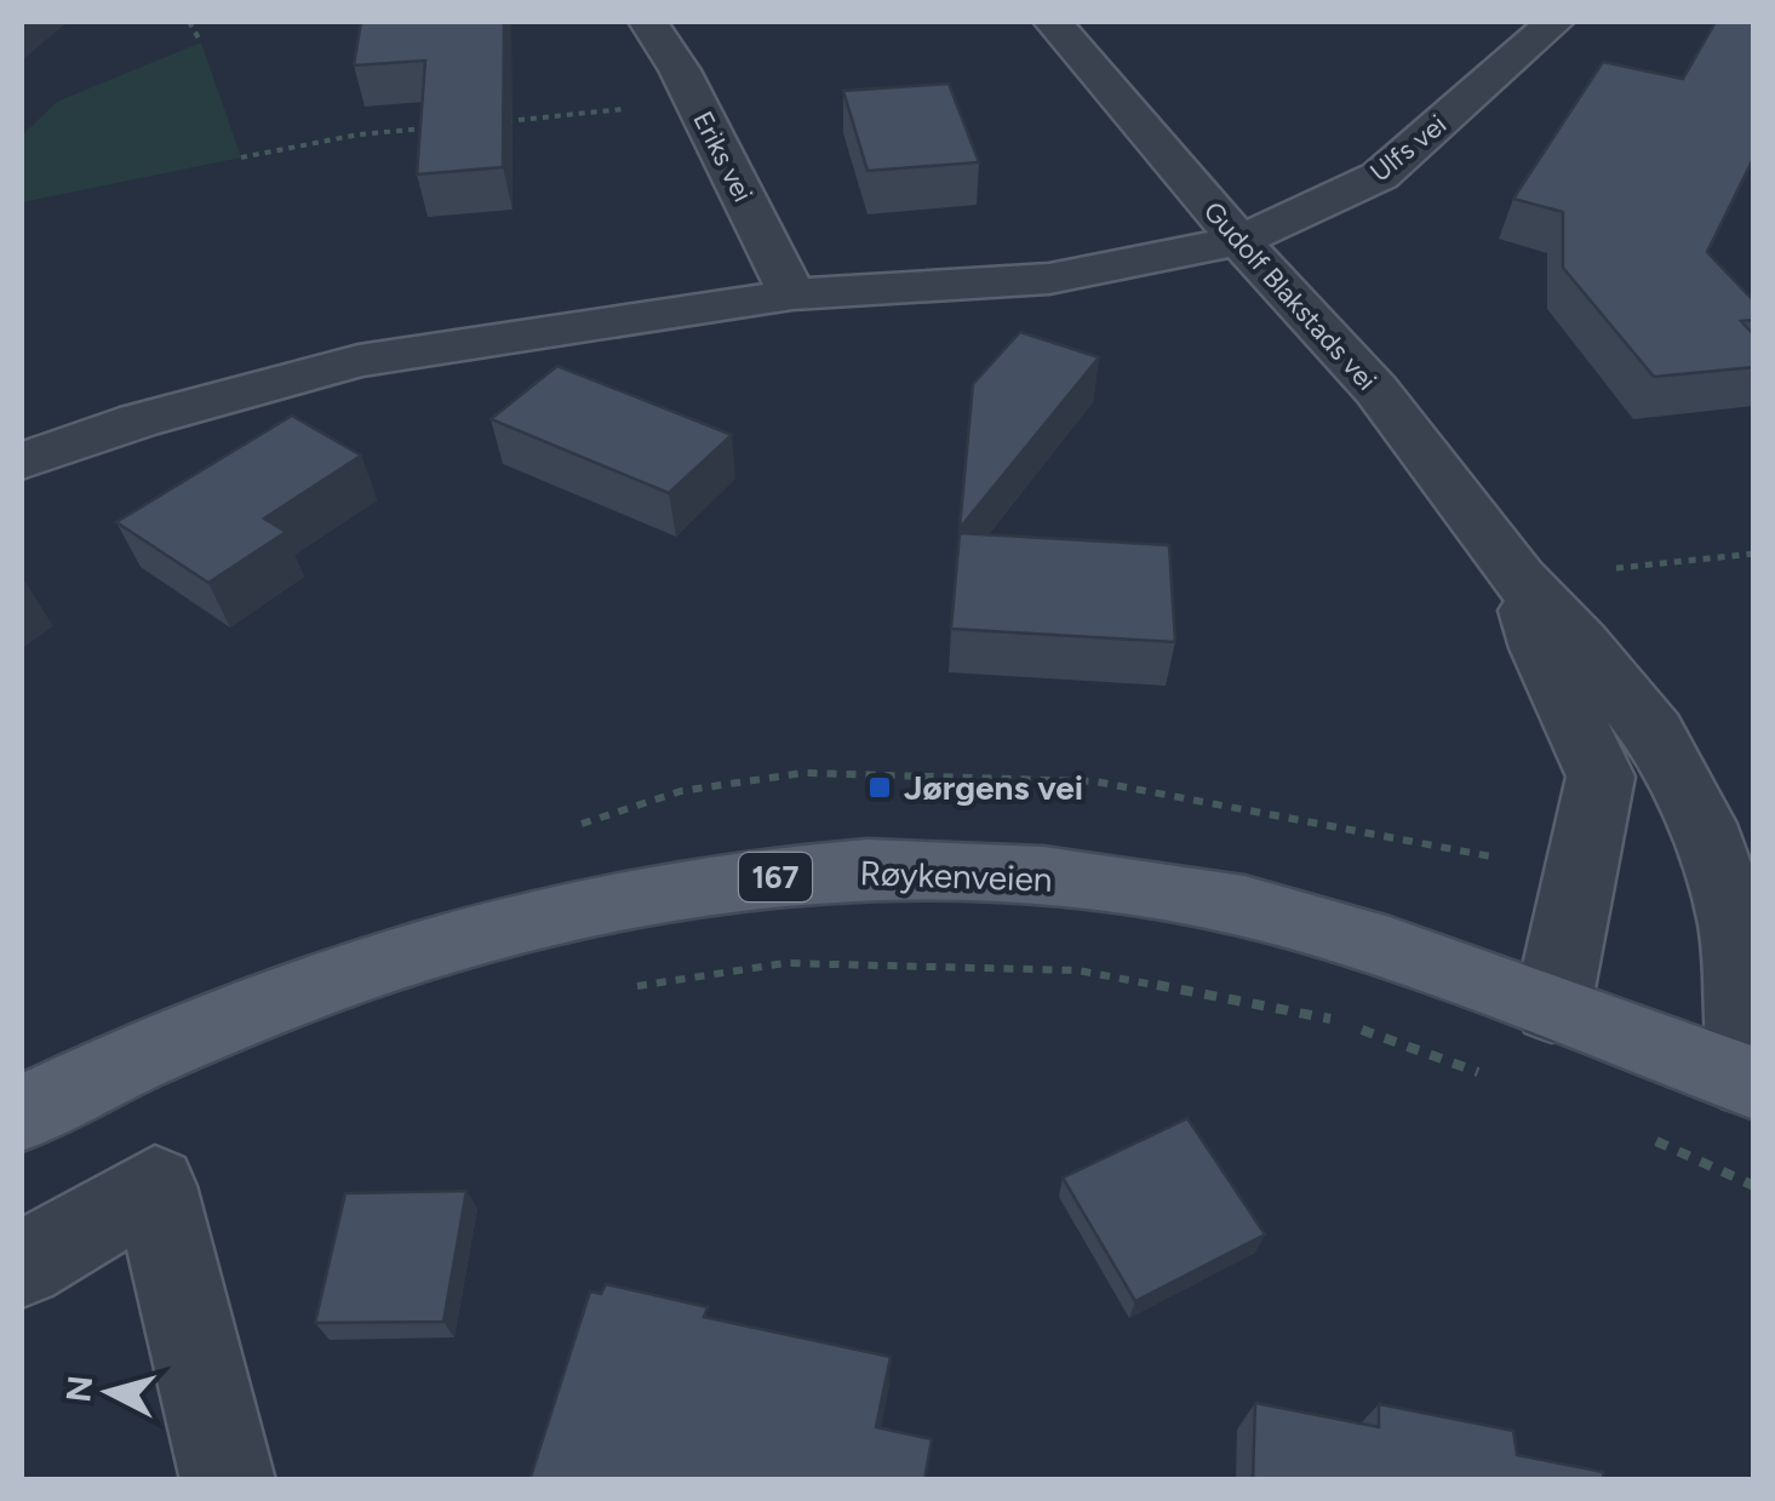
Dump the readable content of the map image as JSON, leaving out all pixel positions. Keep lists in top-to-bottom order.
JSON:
{
  "streets": {
    "main road": ["Røykenveien", "167"],
    "street": ["Ulfs vei", "Eriks vei", "Gudolf Blakstads vei"]
  },
  "crossings": [
    ["Ulfs vei", "Gudolf Blakstads vei"],
    ["Gudolf Blakstads vei", "Røykenveien"]
  ],
  "places": {
    "transit": ["Jørgens vei"]
  },
  "north": "left"
}
